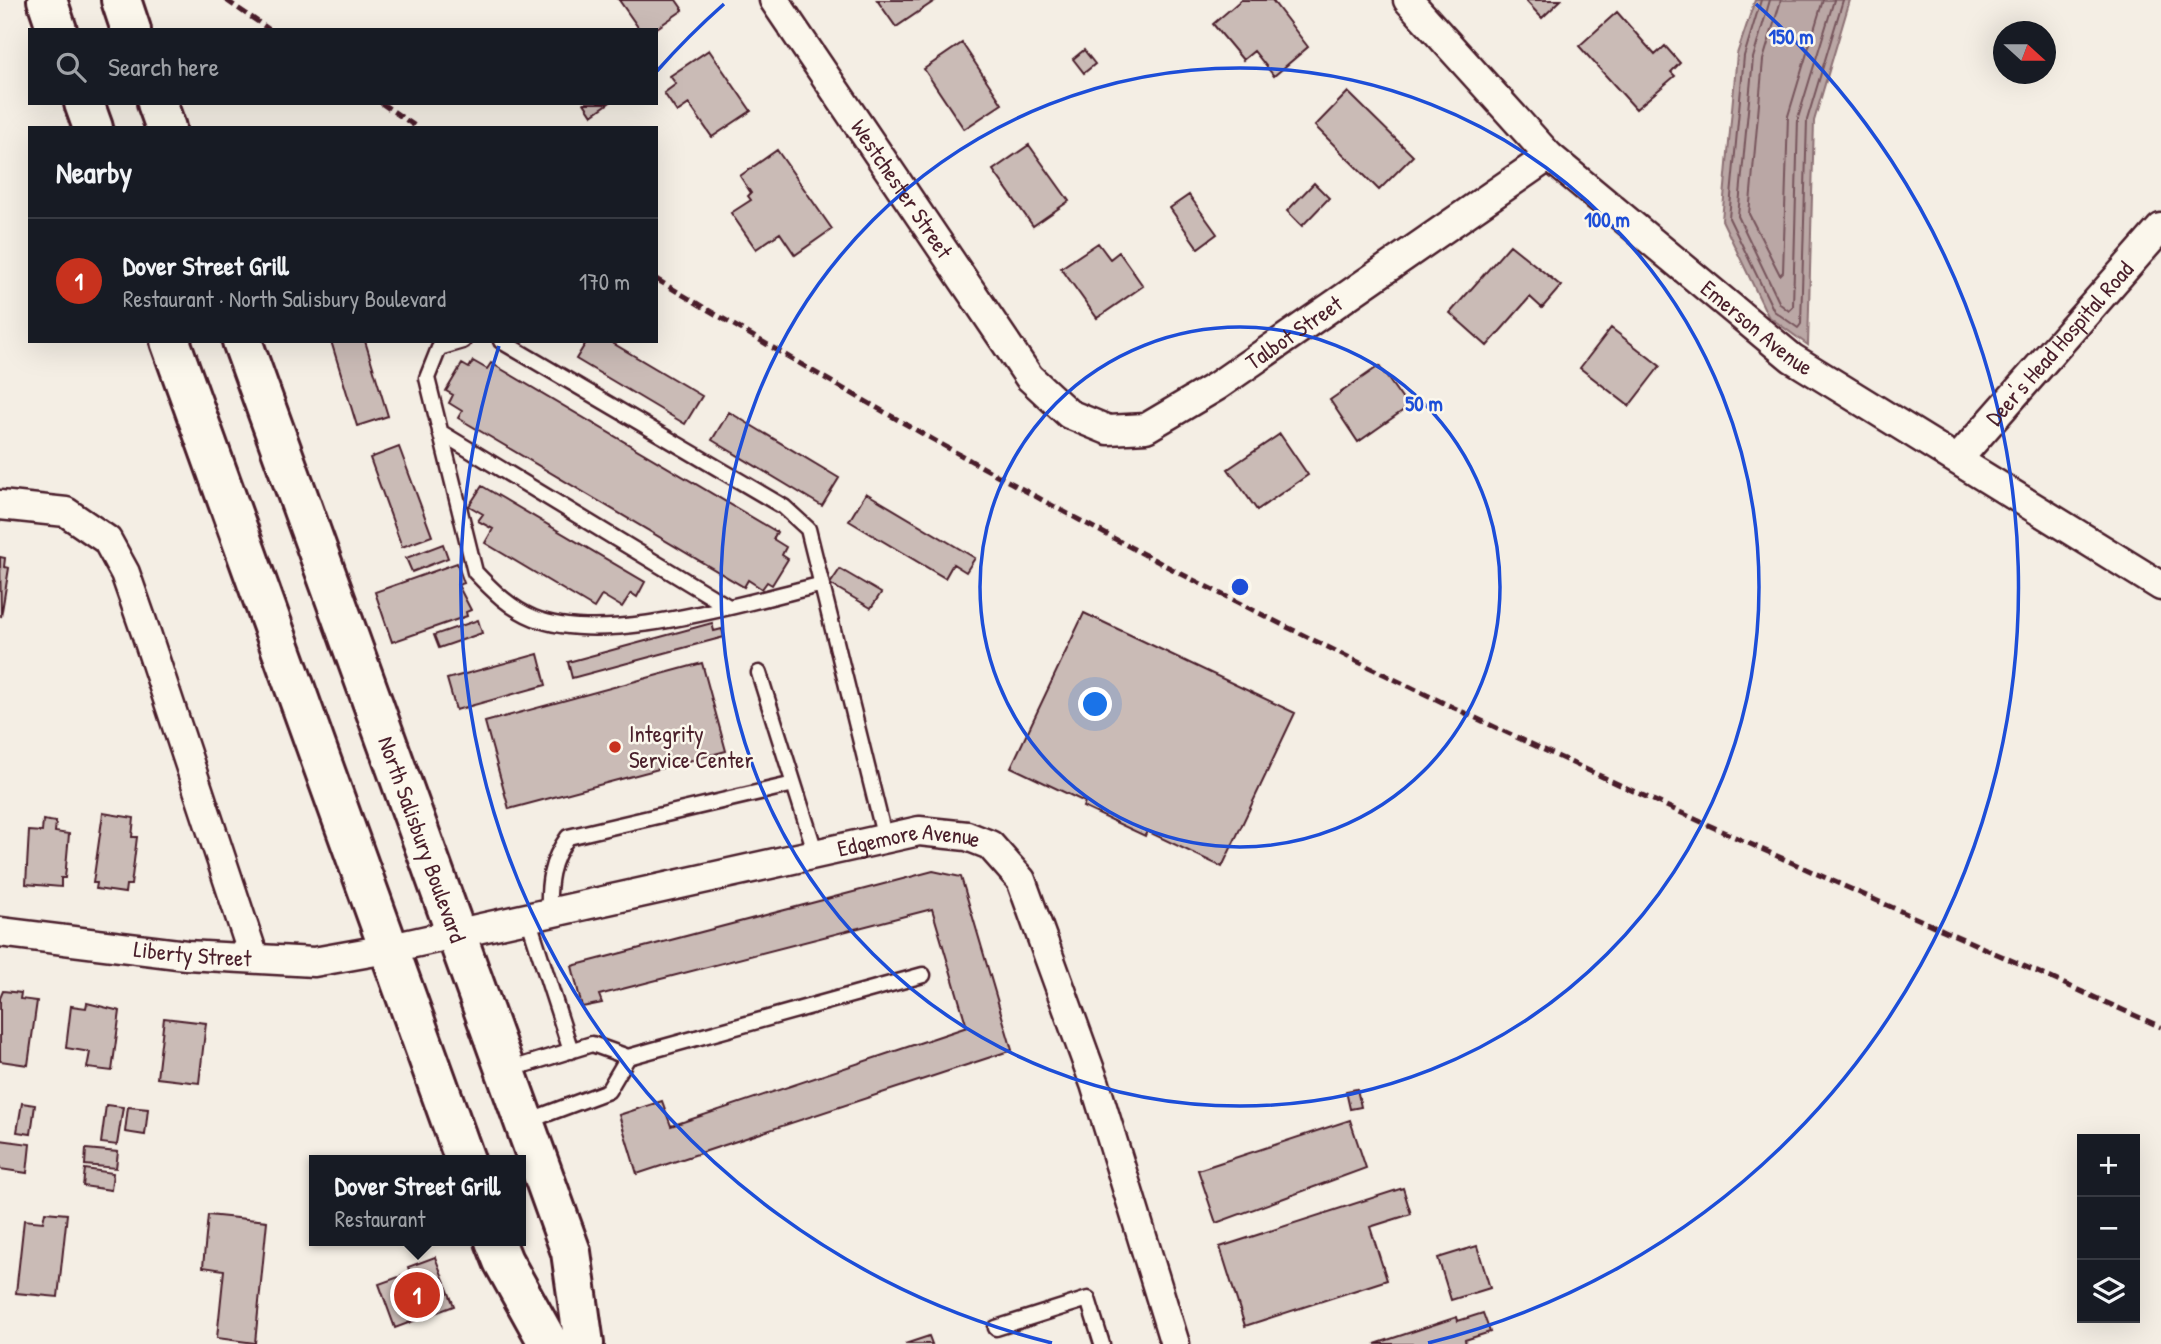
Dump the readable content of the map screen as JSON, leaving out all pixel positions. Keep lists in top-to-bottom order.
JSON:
{
  "streets": {
    "main road": ["North Salisbury Boulevard"],
    "street": [
      "Westchester Street",
      "Emerson Avenue",
      "Talbot Street",
      "Deer's Head Hospital Road",
      "Edgemore Avenue",
      "Liberty Street"
    ]
  },
  "crossings": [
    ["Westchester Street", "Talbot Street"],
    ["Emerson Avenue", "Talbot Street"],
    ["Emerson Avenue", "Deer's Head Hospital Road"],
    ["North Salisbury Boulevard", "Edgemore Avenue"],
    ["Edgemore Avenue", "Liberty Street"]
  ],
  "places": ["Integrity Service Center"],
  "north": "right",
  "page": {
    "search": "Search here",
    "heading": "Nearby",
    "list": [
      {
        "mark": "1",
        "name": "Dover Street Grill",
        "note": "Restaurant · North Salisbury Boulevard",
        "value": "170 m"
      }
    ],
    "map_buttons": ["+", "−"],
    "popup": ["Dover Street Grill", "Restaurant"],
    "pins": "1"
  },
  "rings": ["150 m", "100 m", "50 m"]
}
